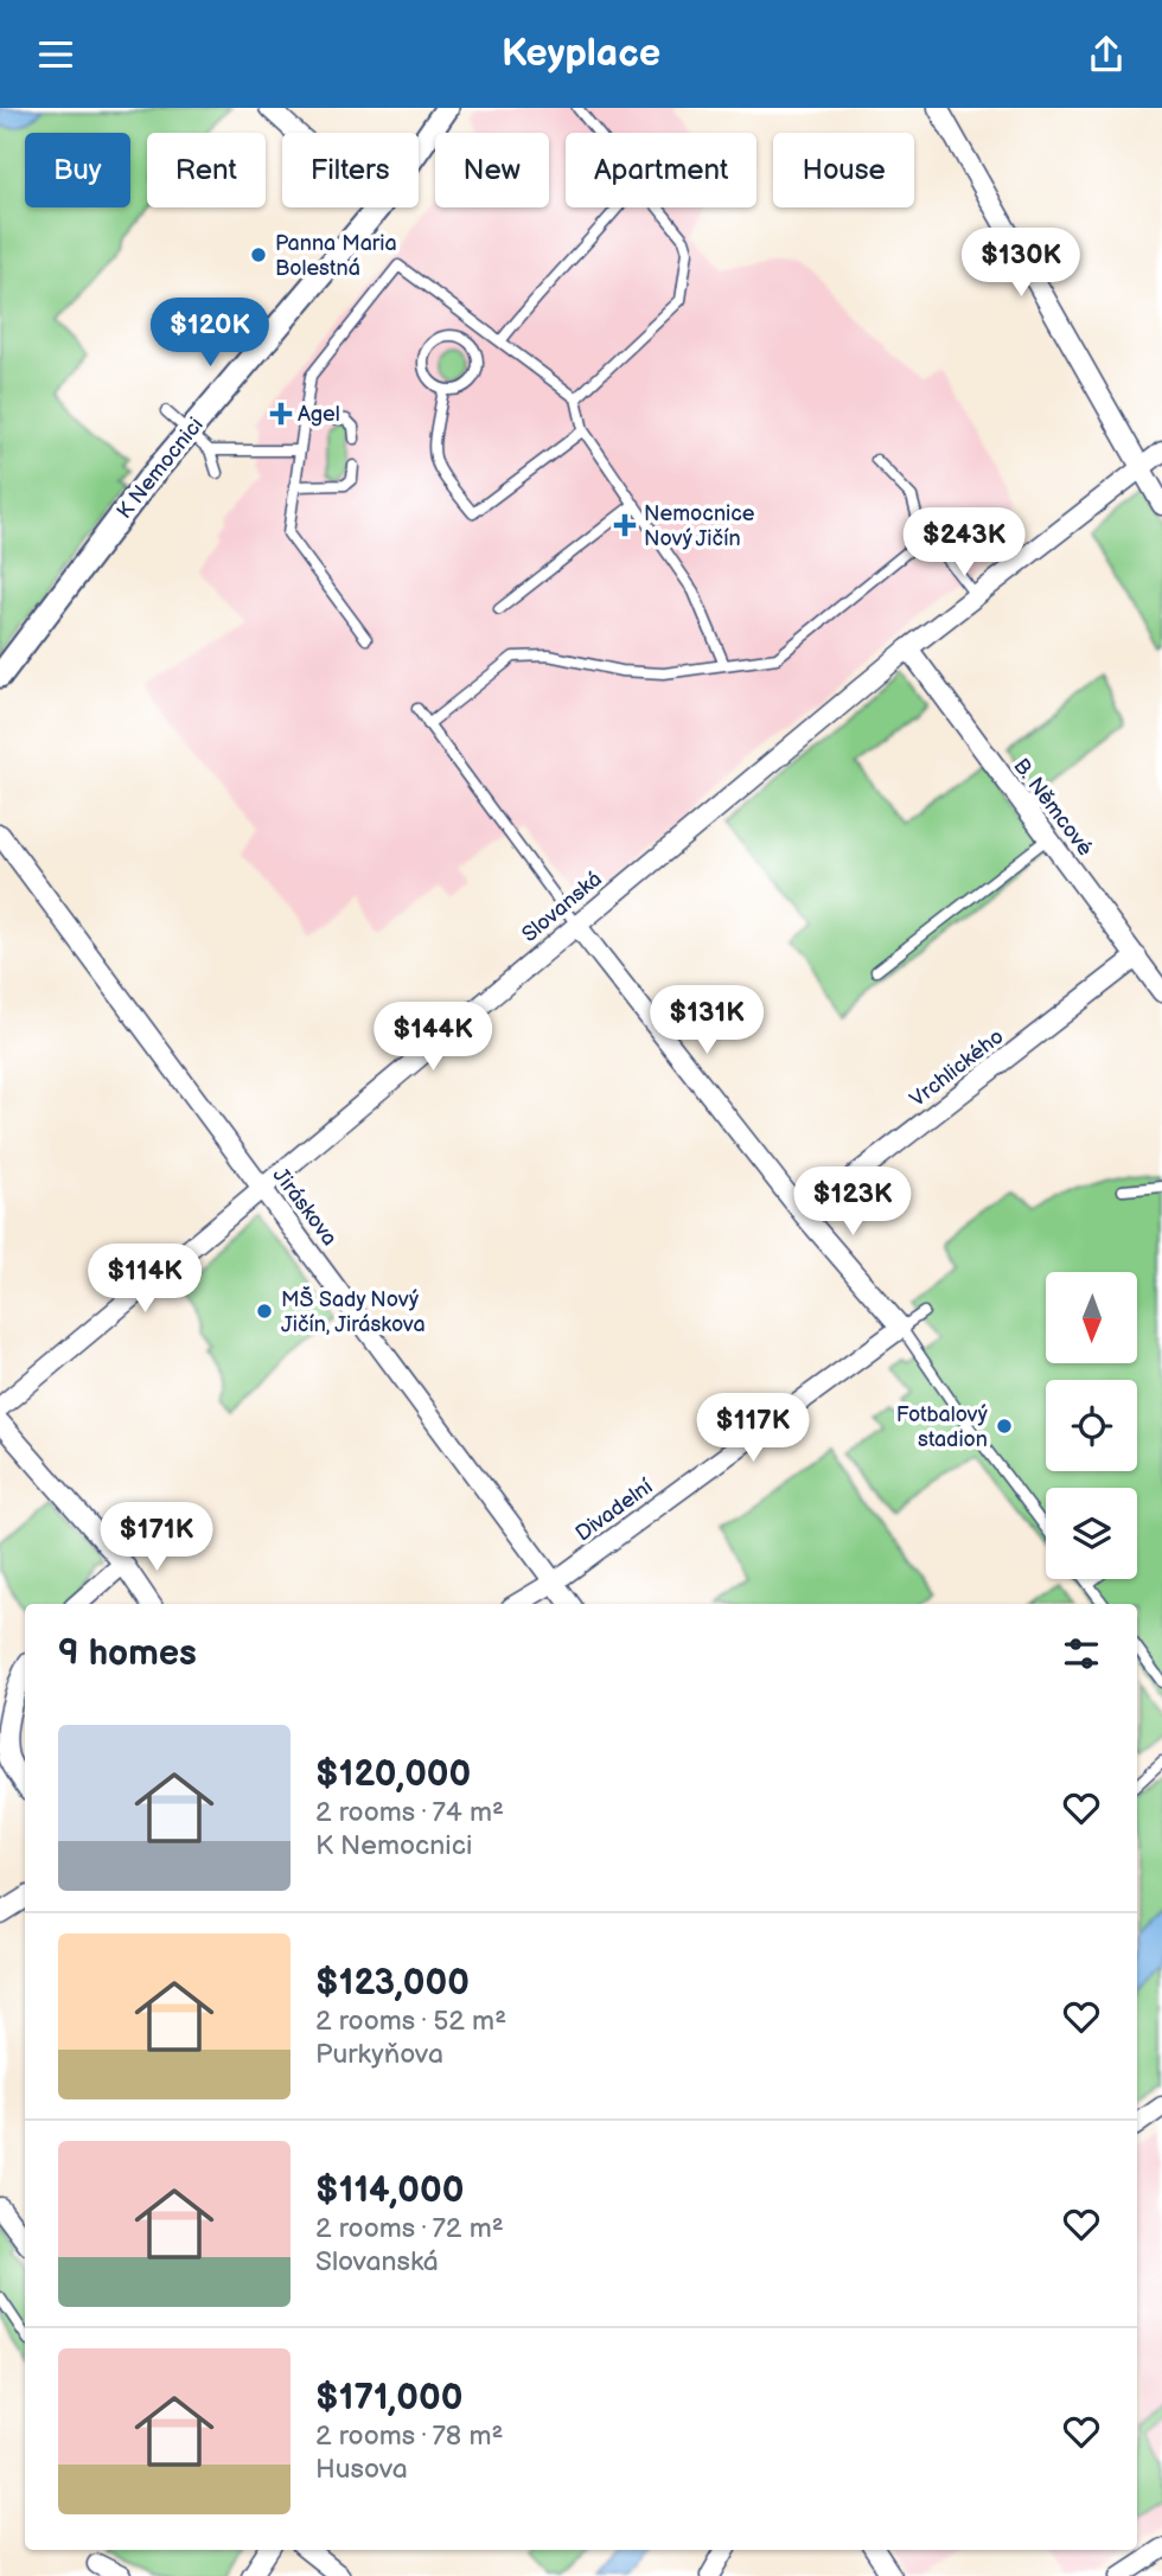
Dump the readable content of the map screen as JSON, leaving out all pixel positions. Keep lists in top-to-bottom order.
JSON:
{
  "streets": {
    "street": [
      "K Nemocnici",
      "B. Němcové",
      "Slovanská",
      "Vrchlického",
      "Jiráskova",
      "Divadelní"
    ]
  },
  "crossings": [
    ["B. Němcové", "Slovanská"],
    ["B. Němcové", "Vrchlického"],
    ["Slovanská", "Jiráskova"],
    ["Jiráskova", "Divadelní"]
  ],
  "places": {
    "other": ["Panna Maria Bolestná", "MŠ Sady Nový Jičín, Jiráskova", "Fotbalový stadion"],
    "health": ["Agel", "Nemocnice Nový Jičín"]
  },
  "north": "bottom",
  "page": {
    "header": "Keyplace",
    "chip": [
      "Buy",
      "Rent",
      "Filters",
      "New",
      "Apartment",
      "House"
    ],
    "price": [
      "$130K",
      "$120K",
      "$243K",
      "$131K",
      "$144K",
      "$123K",
      "$114K",
      "$117K",
      "$171K"
    ],
    "heading": "9 homes",
    "list": [
      {
        "name": "$120,000",
        "note": "2 rooms · 74 m² · K Nemocnici"
      },
      {
        "name": "$123,000",
        "note": "2 rooms · 52 m² · Purkyňova"
      },
      {
        "name": "$114,000",
        "note": "2 rooms · 72 m² · Slovanská"
      },
      {
        "name": "$171,000",
        "note": "2 rooms · 78 m² · Husova"
      }
    ]
  }
}
